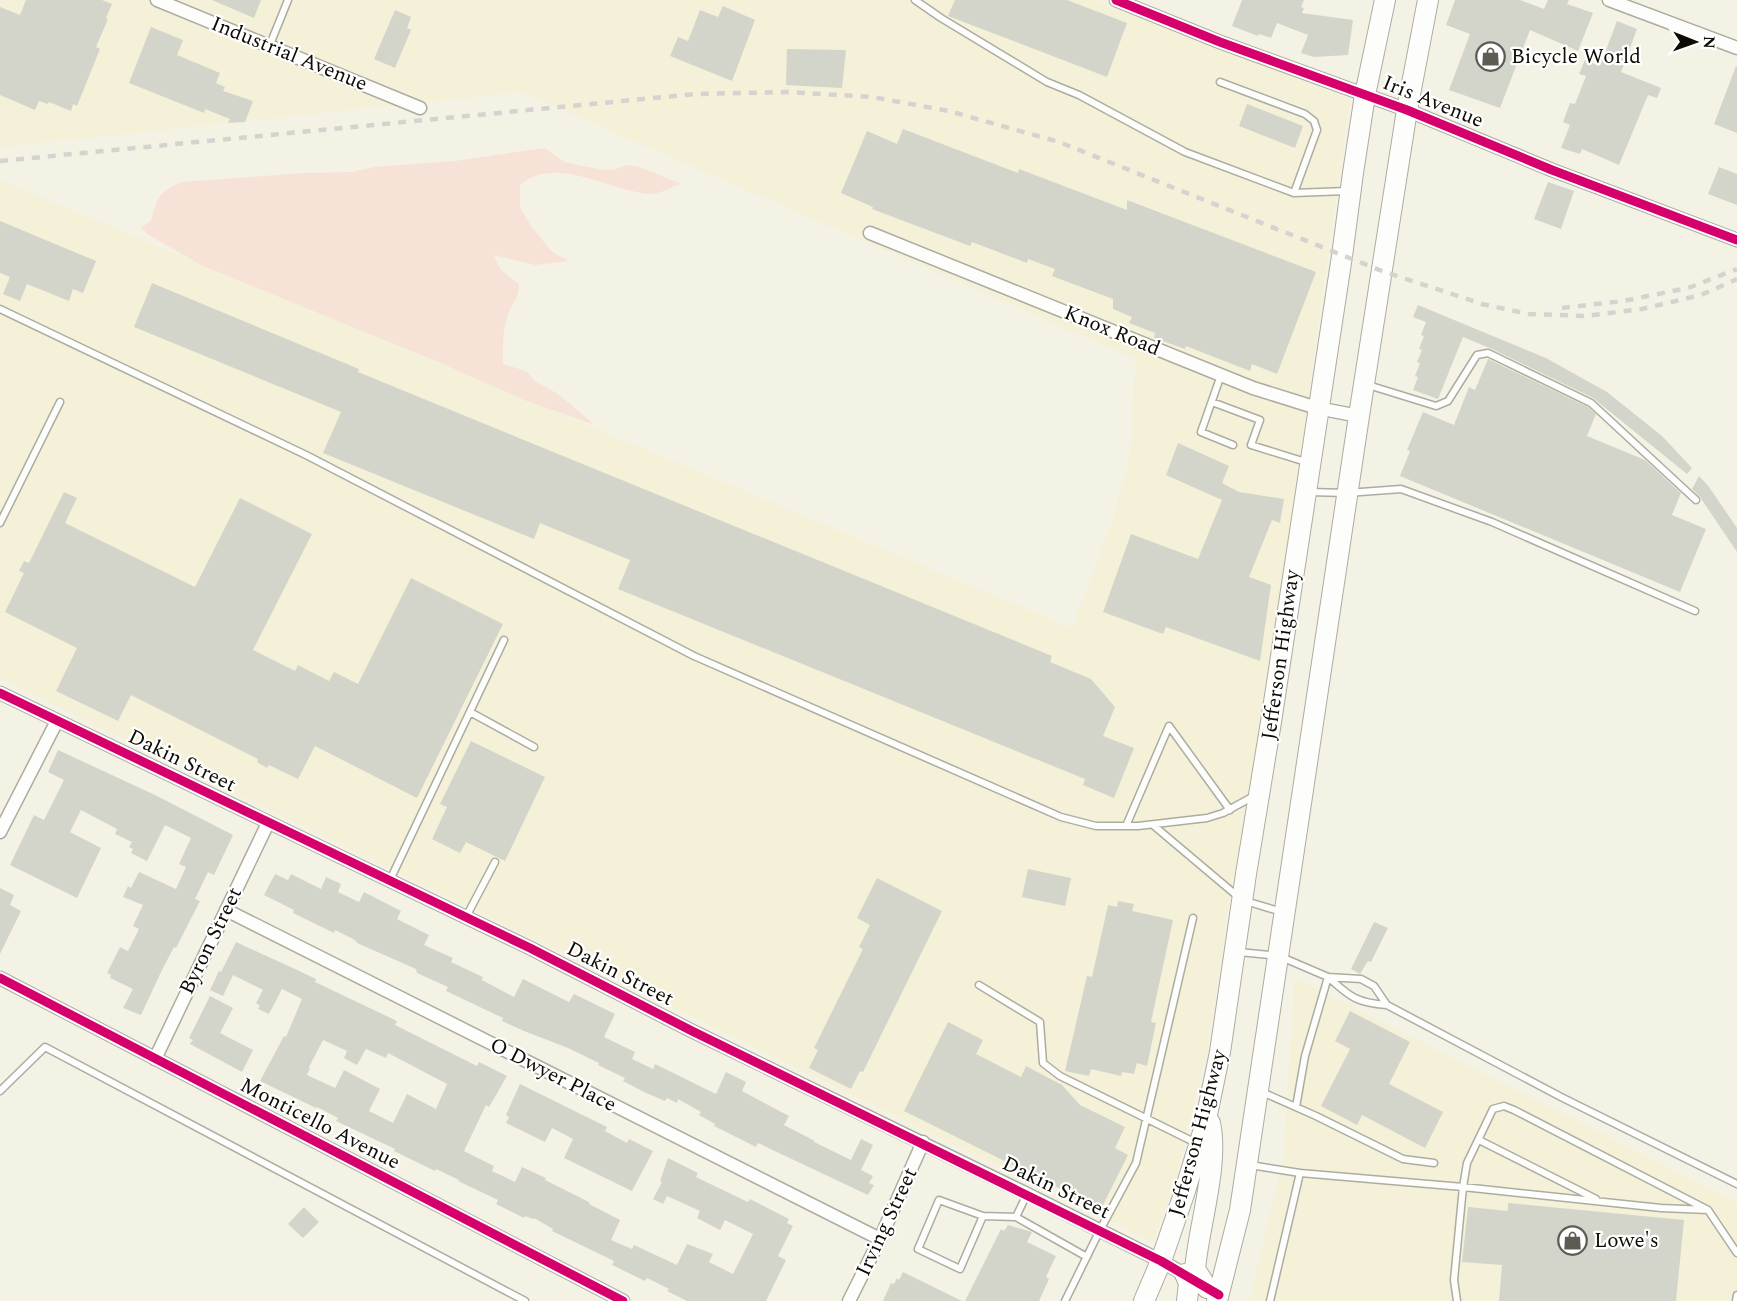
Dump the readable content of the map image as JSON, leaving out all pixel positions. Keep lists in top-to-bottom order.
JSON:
{
  "streets": {
    "main road": ["Jefferson Highway"],
    "street": [
      "Industrial Avenue",
      "Iris Avenue",
      "Knox Road",
      "Dakin Street",
      "Byron Street",
      "O Dwyer Place",
      "Monticello Avenue",
      "Irving Street"
    ]
  },
  "crossings": [
    ["Iris Avenue", "Jefferson Highway"],
    ["Knox Road", "Jefferson Highway"],
    ["Jefferson Highway", "Dakin Street"],
    ["Dakin Street", "Byron Street"],
    ["Dakin Street", "Irving Street"],
    ["Byron Street", "O Dwyer Place"],
    ["Byron Street", "Monticello Avenue"],
    ["O Dwyer Place", "Irving Street"]
  ],
  "places": {
    "shop": ["Bicycle World", "Lowe's"]
  },
  "north": "right"
}
